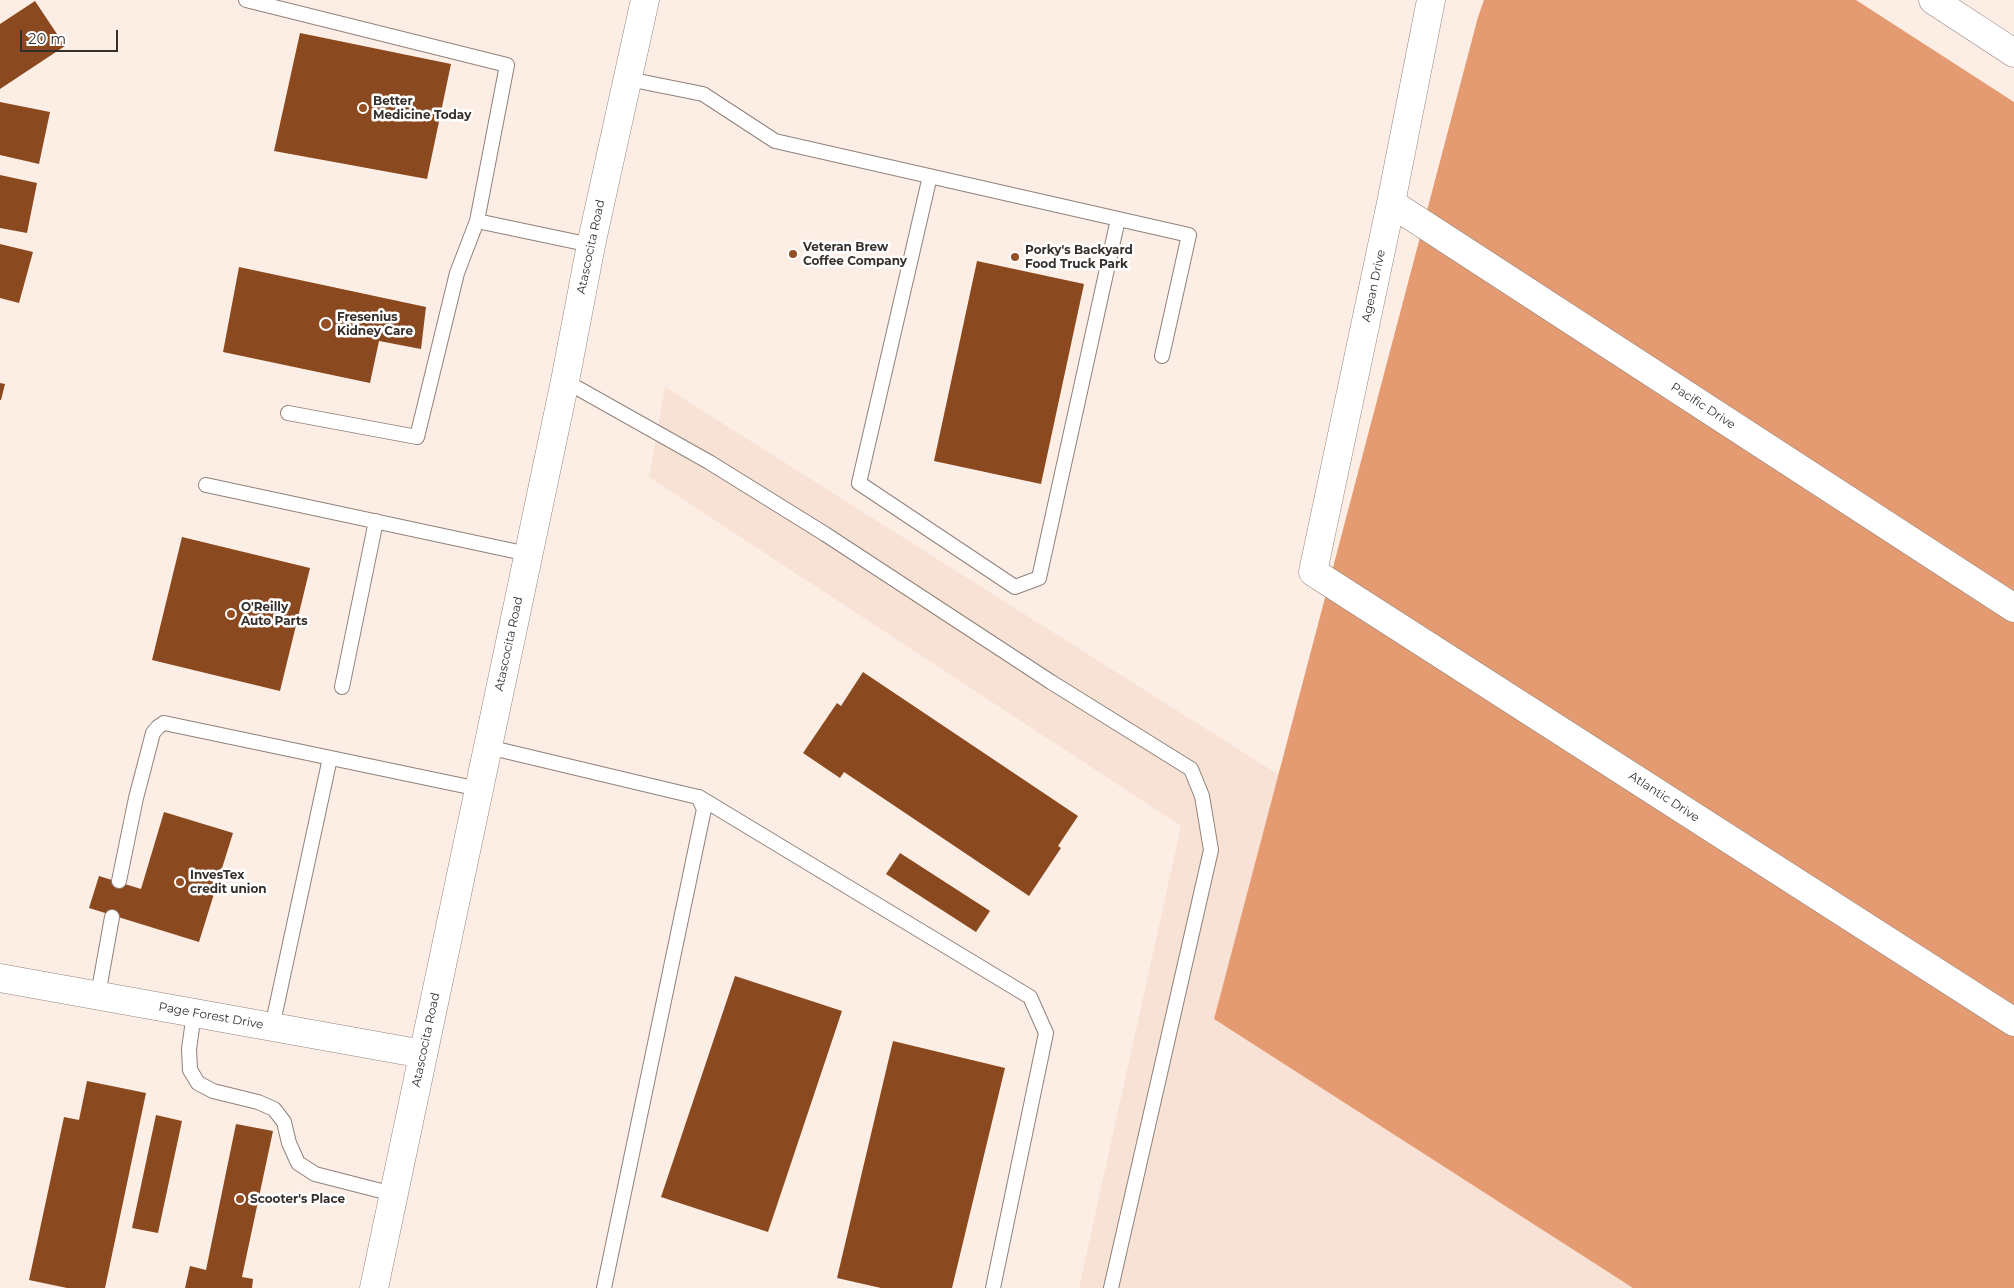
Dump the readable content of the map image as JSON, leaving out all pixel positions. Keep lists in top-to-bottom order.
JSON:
{
  "streets": {
    "street": [
      "Atascocita Road",
      "Agean Drive",
      "Pacific Drive",
      "Atlantic Drive",
      "Page Forest Drive"
    ]
  },
  "crossings": [
    ["Atascocita Road", "Page Forest Drive"],
    ["Agean Drive", "Pacific Drive"],
    ["Agean Drive", "Atlantic Drive"]
  ],
  "places": [
    "Better Medicine Today",
    "Veteran Brew Coffee Company",
    "Porky's Backyard Food Truck Park",
    "Fresenius Kidney Care",
    "O'Reilly Auto Parts",
    "InvesTex credit union",
    "Scooter's Place"
  ],
  "scale_bar": "20 m"
}
